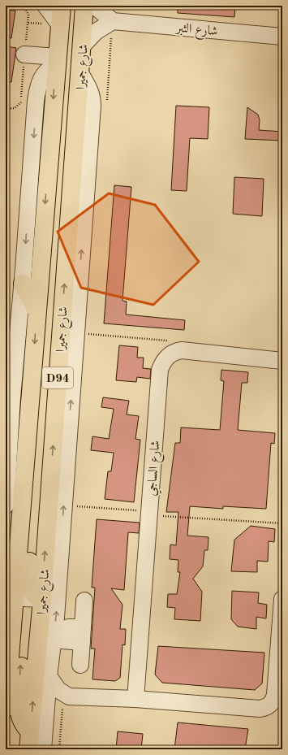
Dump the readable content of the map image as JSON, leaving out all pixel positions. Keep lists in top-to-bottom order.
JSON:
{
  "streets": {
    "main road": ["شارع جميرا", "D94"],
    "street": ["شارع الثبر", "شارع الساجي"]
  }
}
